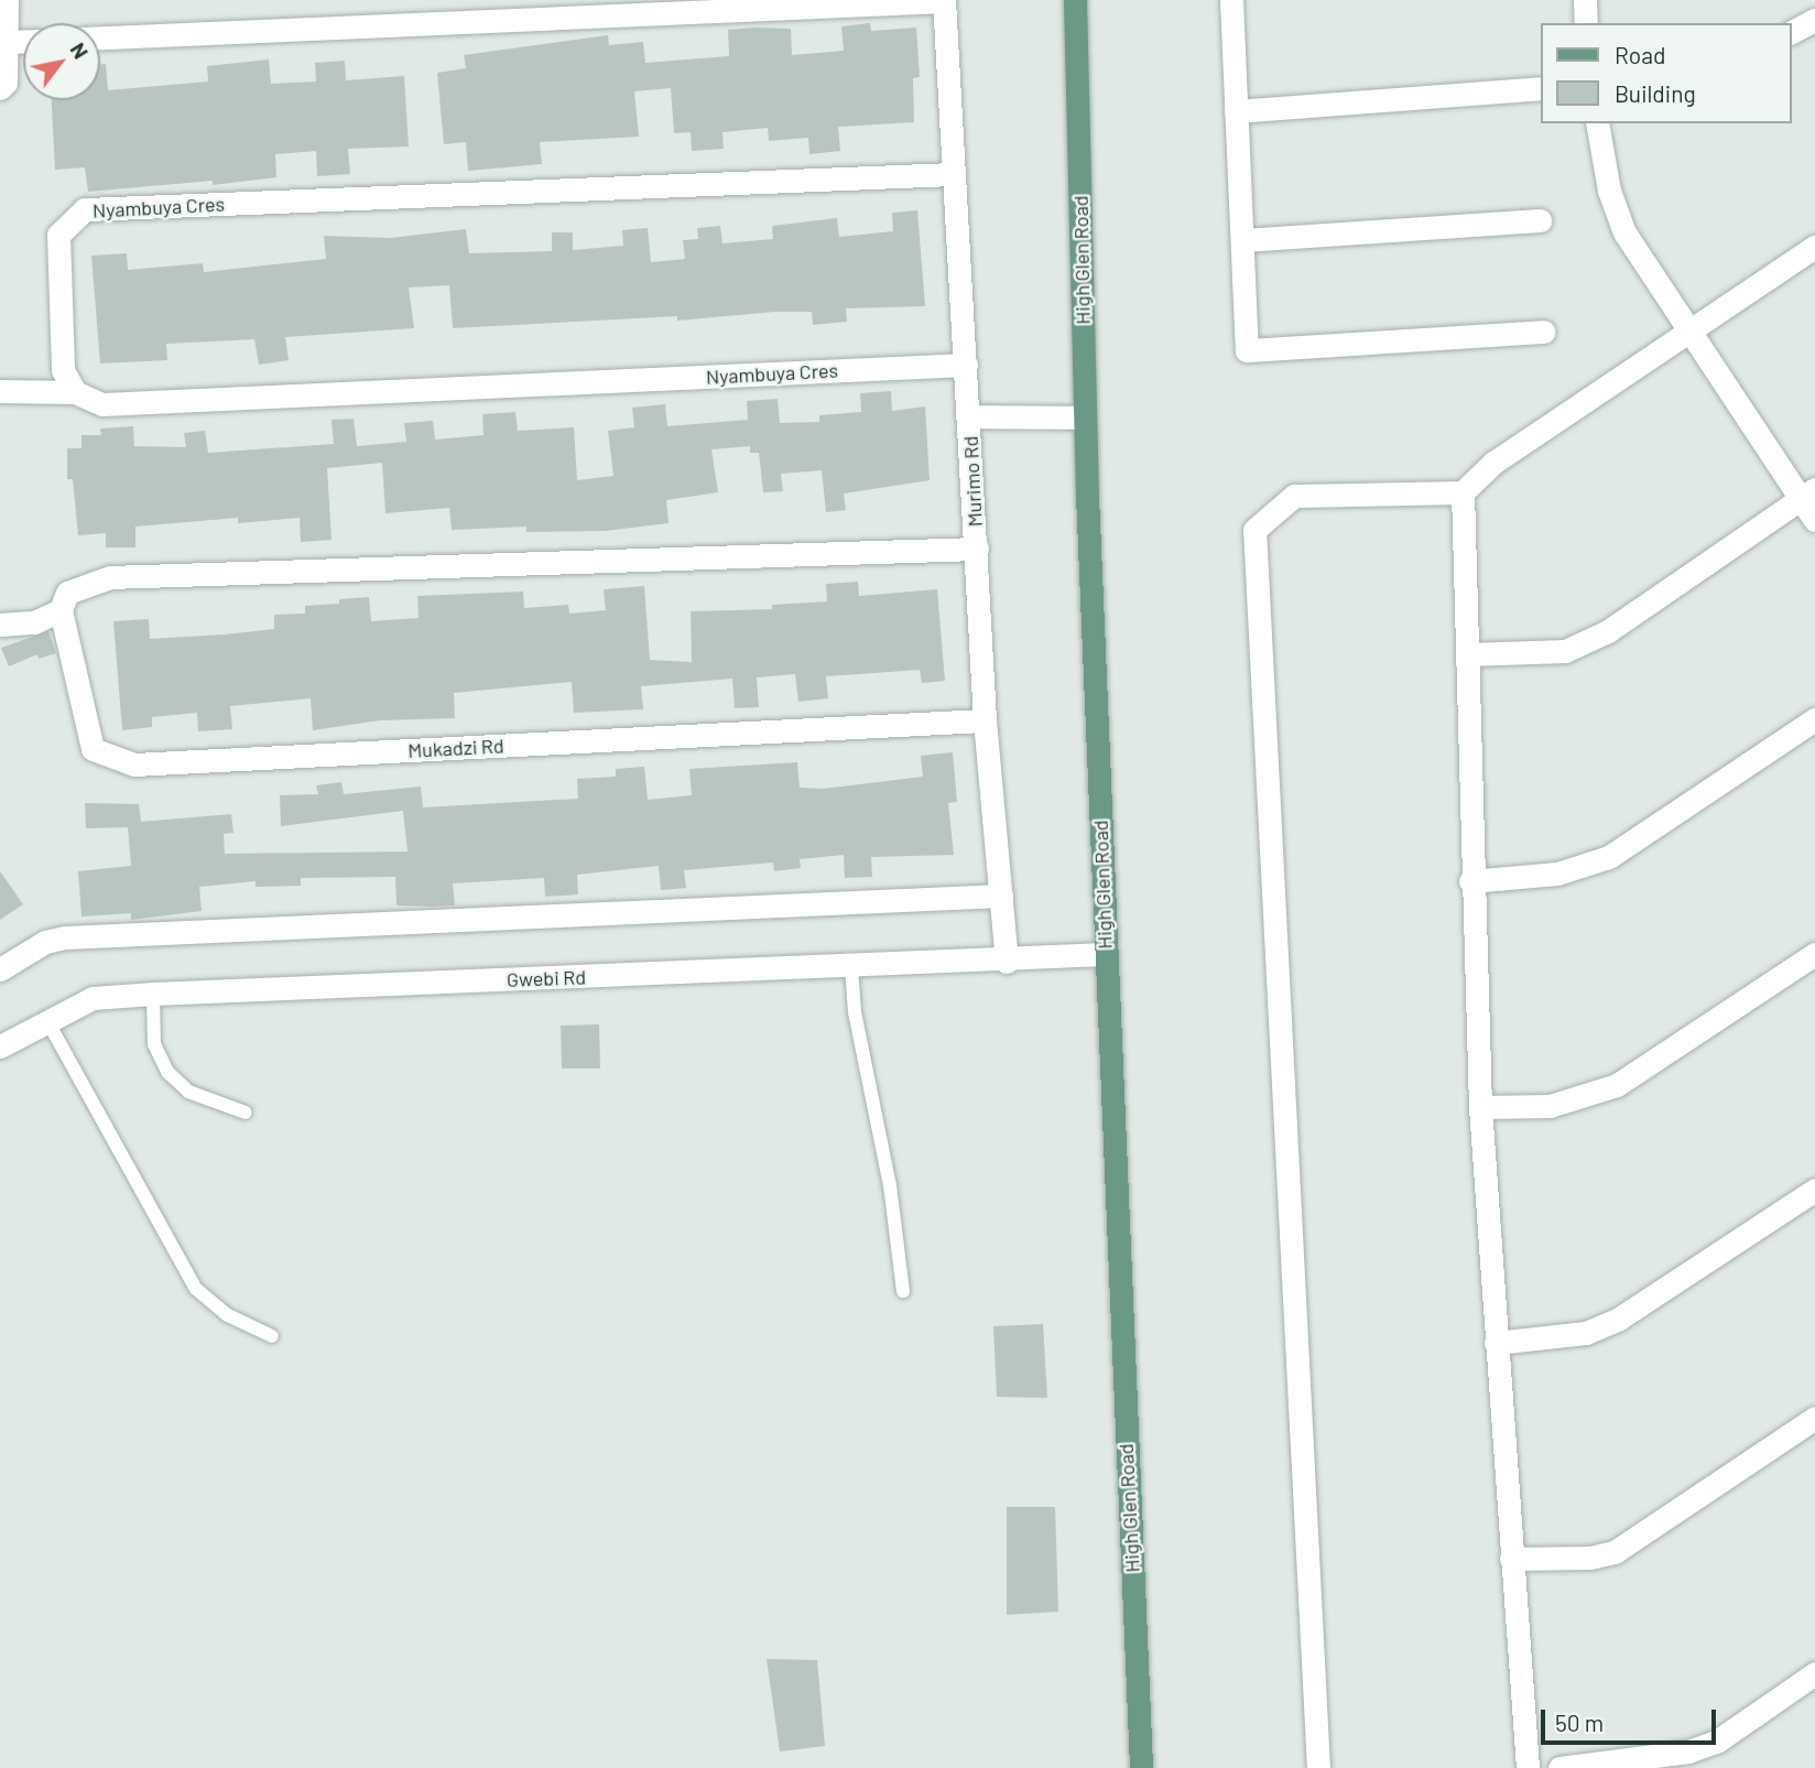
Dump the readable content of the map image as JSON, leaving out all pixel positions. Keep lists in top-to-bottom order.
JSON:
{
  "streets": {
    "main road": ["High Glen Road"],
    "street": [
      "Nyambuya Cres",
      "Murimo Rd",
      "Mukadzi Rd",
      "Gwebi Rd"
    ]
  },
  "crossings": [
    ["Nyambuya Cres", "Murimo Rd"],
    ["High Glen Road", "Gwebi Rd"],
    ["Murimo Rd", "Mukadzi Rd"],
    ["Murimo Rd", "Gwebi Rd"]
  ],
  "legend": ["Road", "Building"],
  "scale_bar": "50 m",
  "north": "top right"
}
